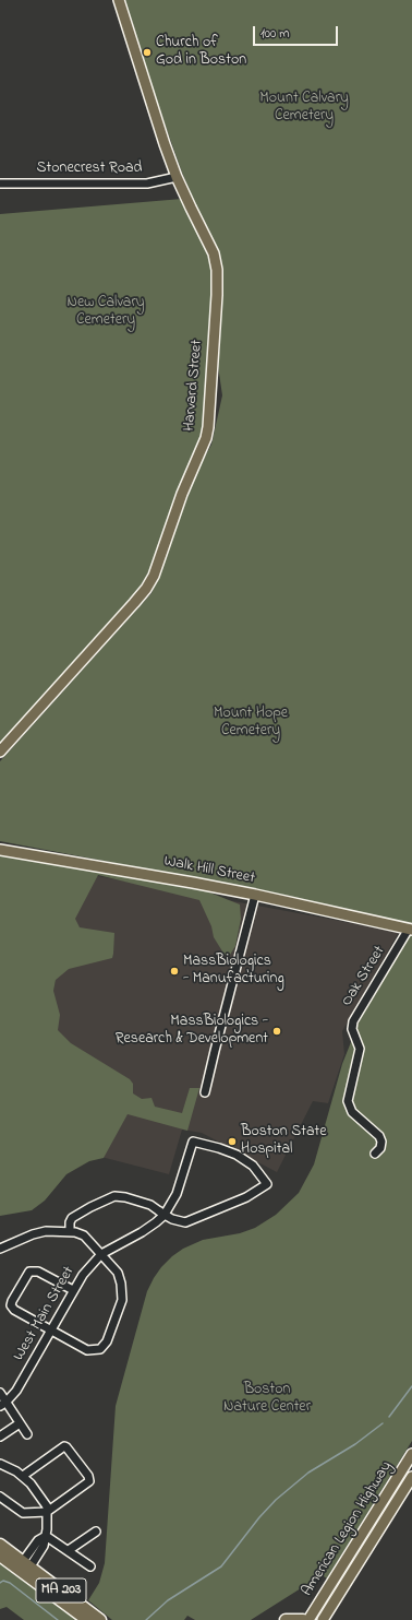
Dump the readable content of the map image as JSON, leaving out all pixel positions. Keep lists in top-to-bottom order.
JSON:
{
  "streets": {
    "highway": ["MA 203"],
    "main road": ["Harvard Street", "Walk Hill Street", "American Legion Highway"],
    "street": ["Stonecrest Road", "Oak Street", "West Main Street"]
  },
  "crossings": [
    ["Stonecrest Road", "Harvard Street"],
    ["Walk Hill Street", "Oak Street"]
  ],
  "parks": [
    "Mount Calvary Cemetery",
    "New Calvary Cemetery",
    "Mount Hope Cemetery",
    "Boston Nature Center"
  ],
  "places": [
    "Church of God in Boston",
    "MassBiologics - Manufacturing",
    "MassBiologics - Research & Development",
    "Boston State Hospital"
  ],
  "scale_bar": "100 m"
}
